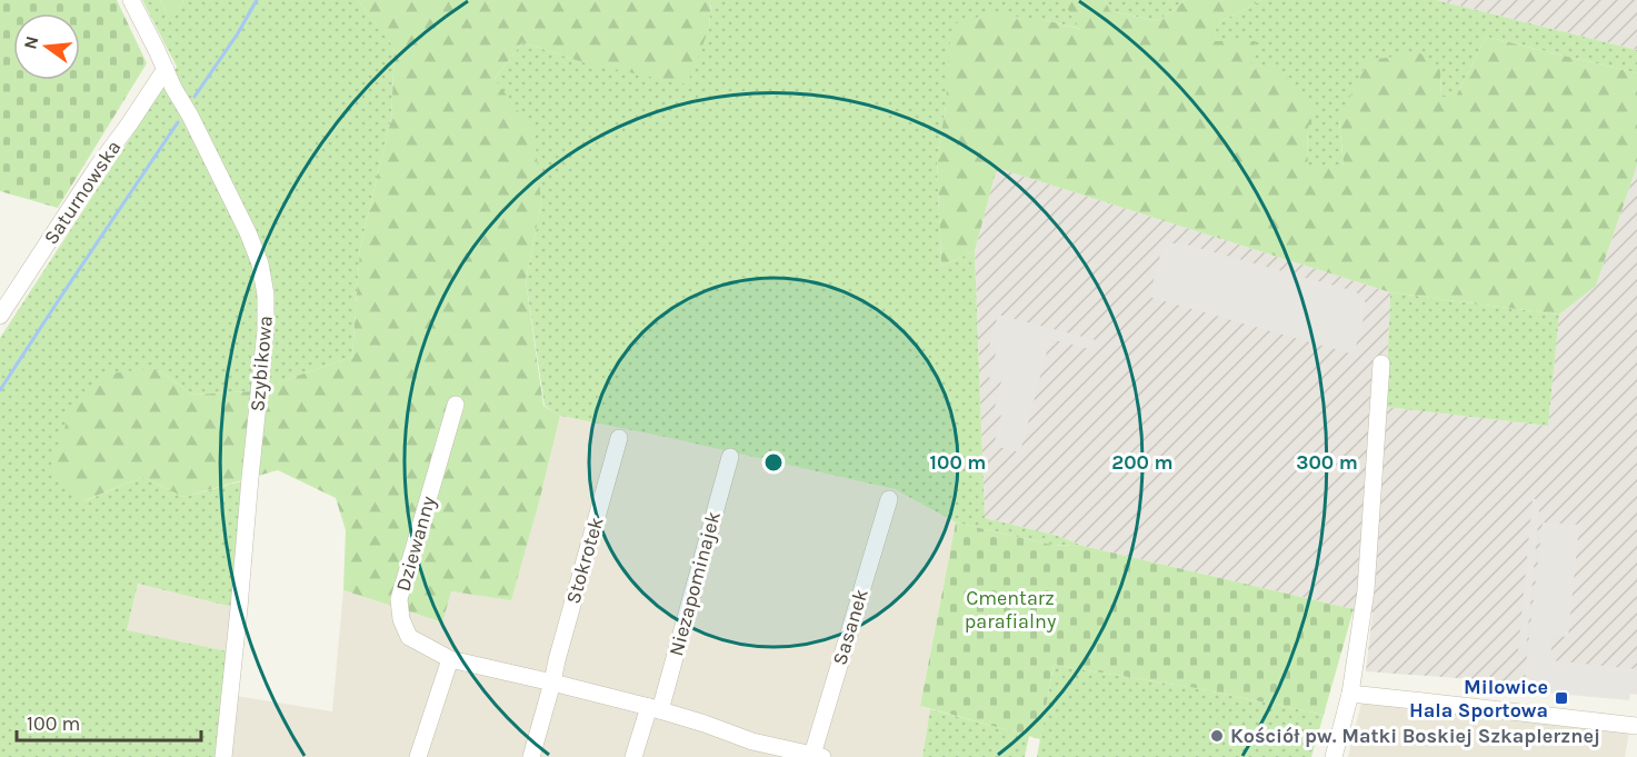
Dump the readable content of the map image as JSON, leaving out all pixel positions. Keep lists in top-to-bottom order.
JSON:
{
  "streets": {
    "street": [
      "Saturnowska",
      "Szybikowa",
      "Dziewanny",
      "Stokrotek",
      "Niezapominajek",
      "Sasanek"
    ]
  },
  "crossings": [
    ["Saturnowska", "Szybikowa"],
    ["Dziewanny", "Stokrotek"],
    ["Dziewanny", "Niezapominajek"],
    ["Dziewanny", "Sasanek"]
  ],
  "parks": ["Cmentarz parafialny"],
  "places": {
    "transit": ["Milowice Hala Sportowa"],
    "other": ["Kościół pw. Matki Boskiej Szkaplerznej"]
  },
  "scale_bar": "100 m",
  "north": "left",
  "rings": ["100 m", "200 m", "300 m"]
}
